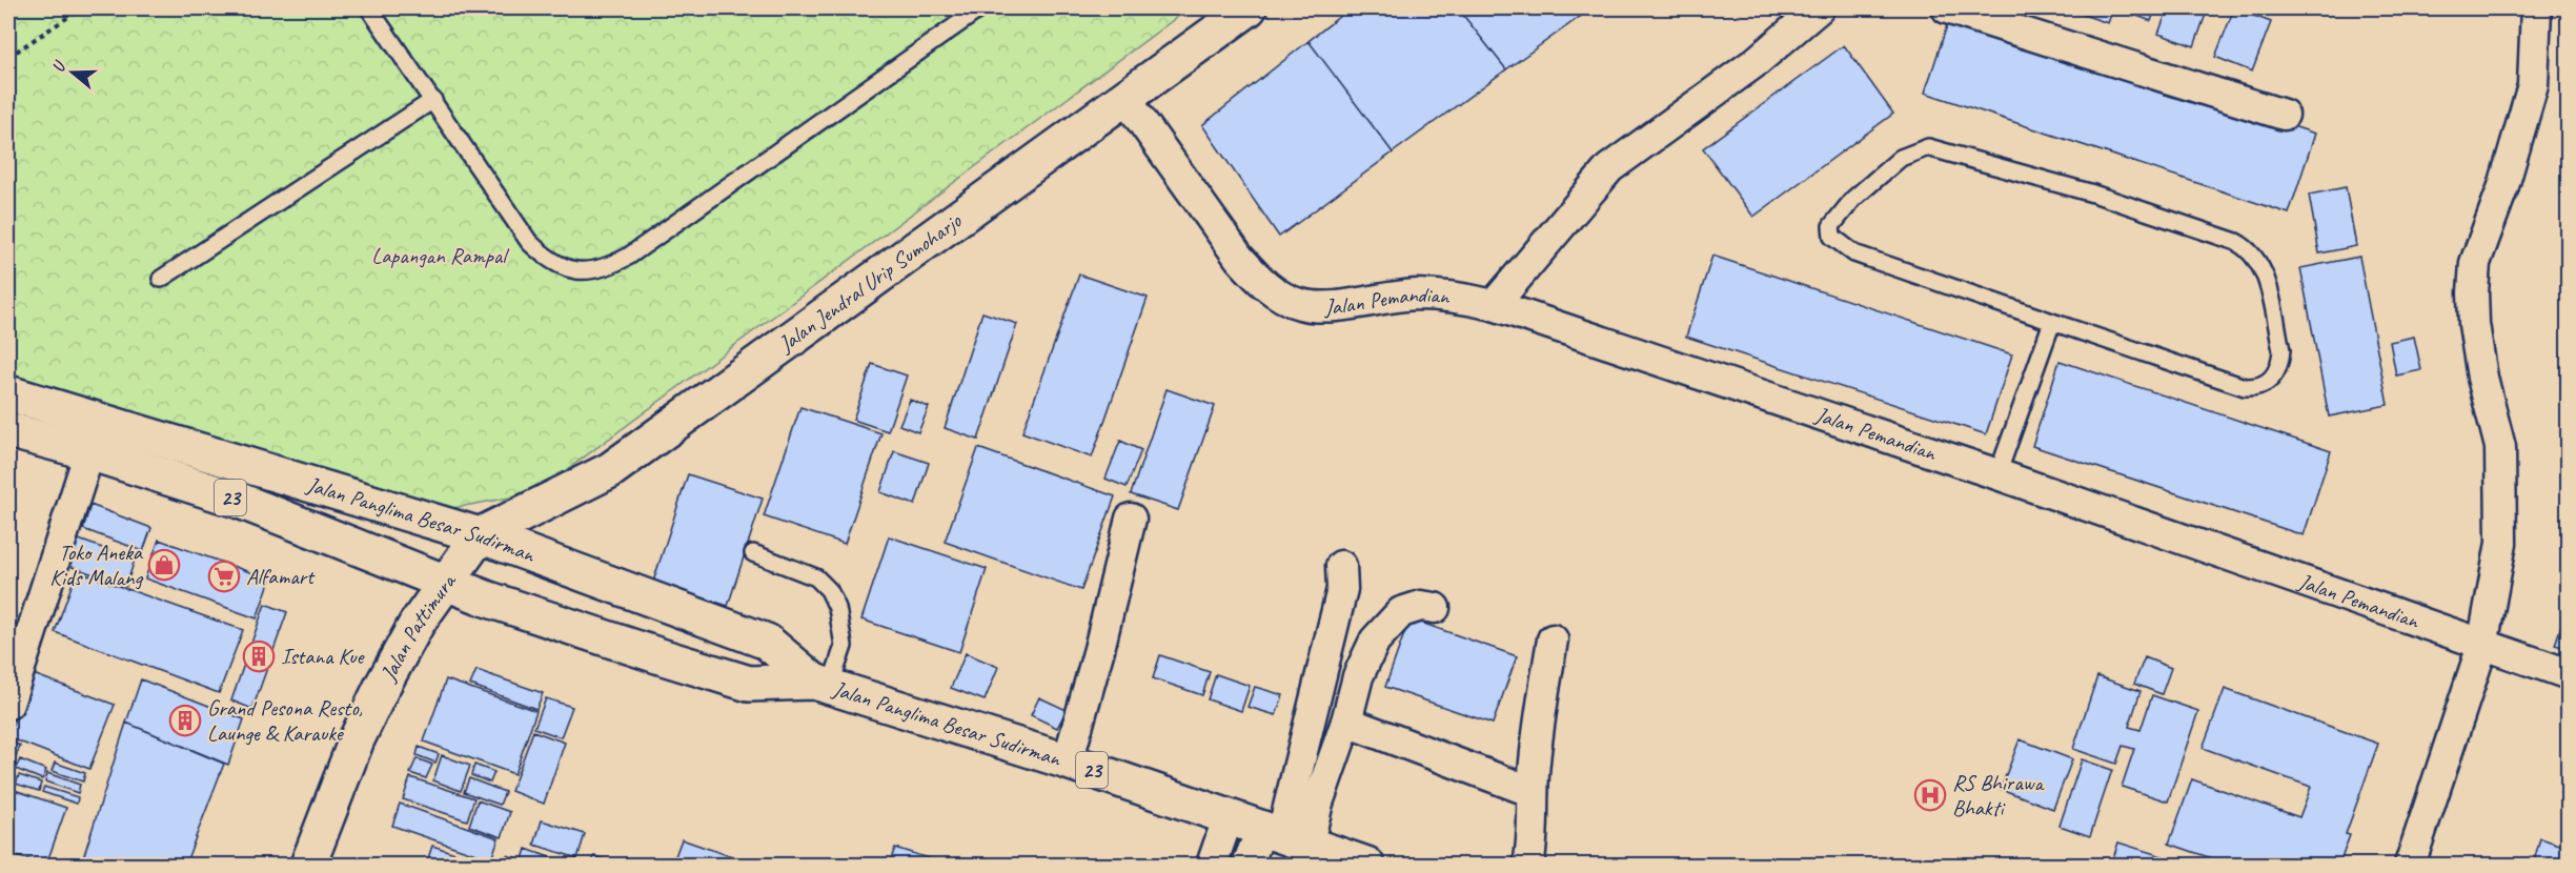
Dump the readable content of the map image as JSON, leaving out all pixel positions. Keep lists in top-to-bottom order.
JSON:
{
  "streets": {
    "main road": [
      "Jalan Jendral Urip Sumoharjo",
      "23",
      "Jalan Panglima Besar Sudirman",
      "Jalan Pattimura"
    ],
    "street": ["Jalan Pemandian"]
  },
  "crossings": [
    ["Jalan Jendral Urip Sumoharjo", "Jalan Pemandian"],
    ["Jalan Jendral Urip Sumoharjo", "Jalan Panglima Besar Sudirman"],
    ["Jalan Jendral Urip Sumoharjo", "Jalan Pattimura"],
    ["Jalan Panglima Besar Sudirman", "Jalan Pattimura"]
  ],
  "parks": ["Lapangan Rampal"],
  "places": {
    "shop": ["Toko Aneka Kids Malang"],
    "supermarket": ["Alfamart"],
    "building": ["Istana Kue", "Grand Pesona Resto, Launge & Karauke"],
    "hospital": ["RS Bhirawa Bhakti"]
  },
  "north": "left"
}
